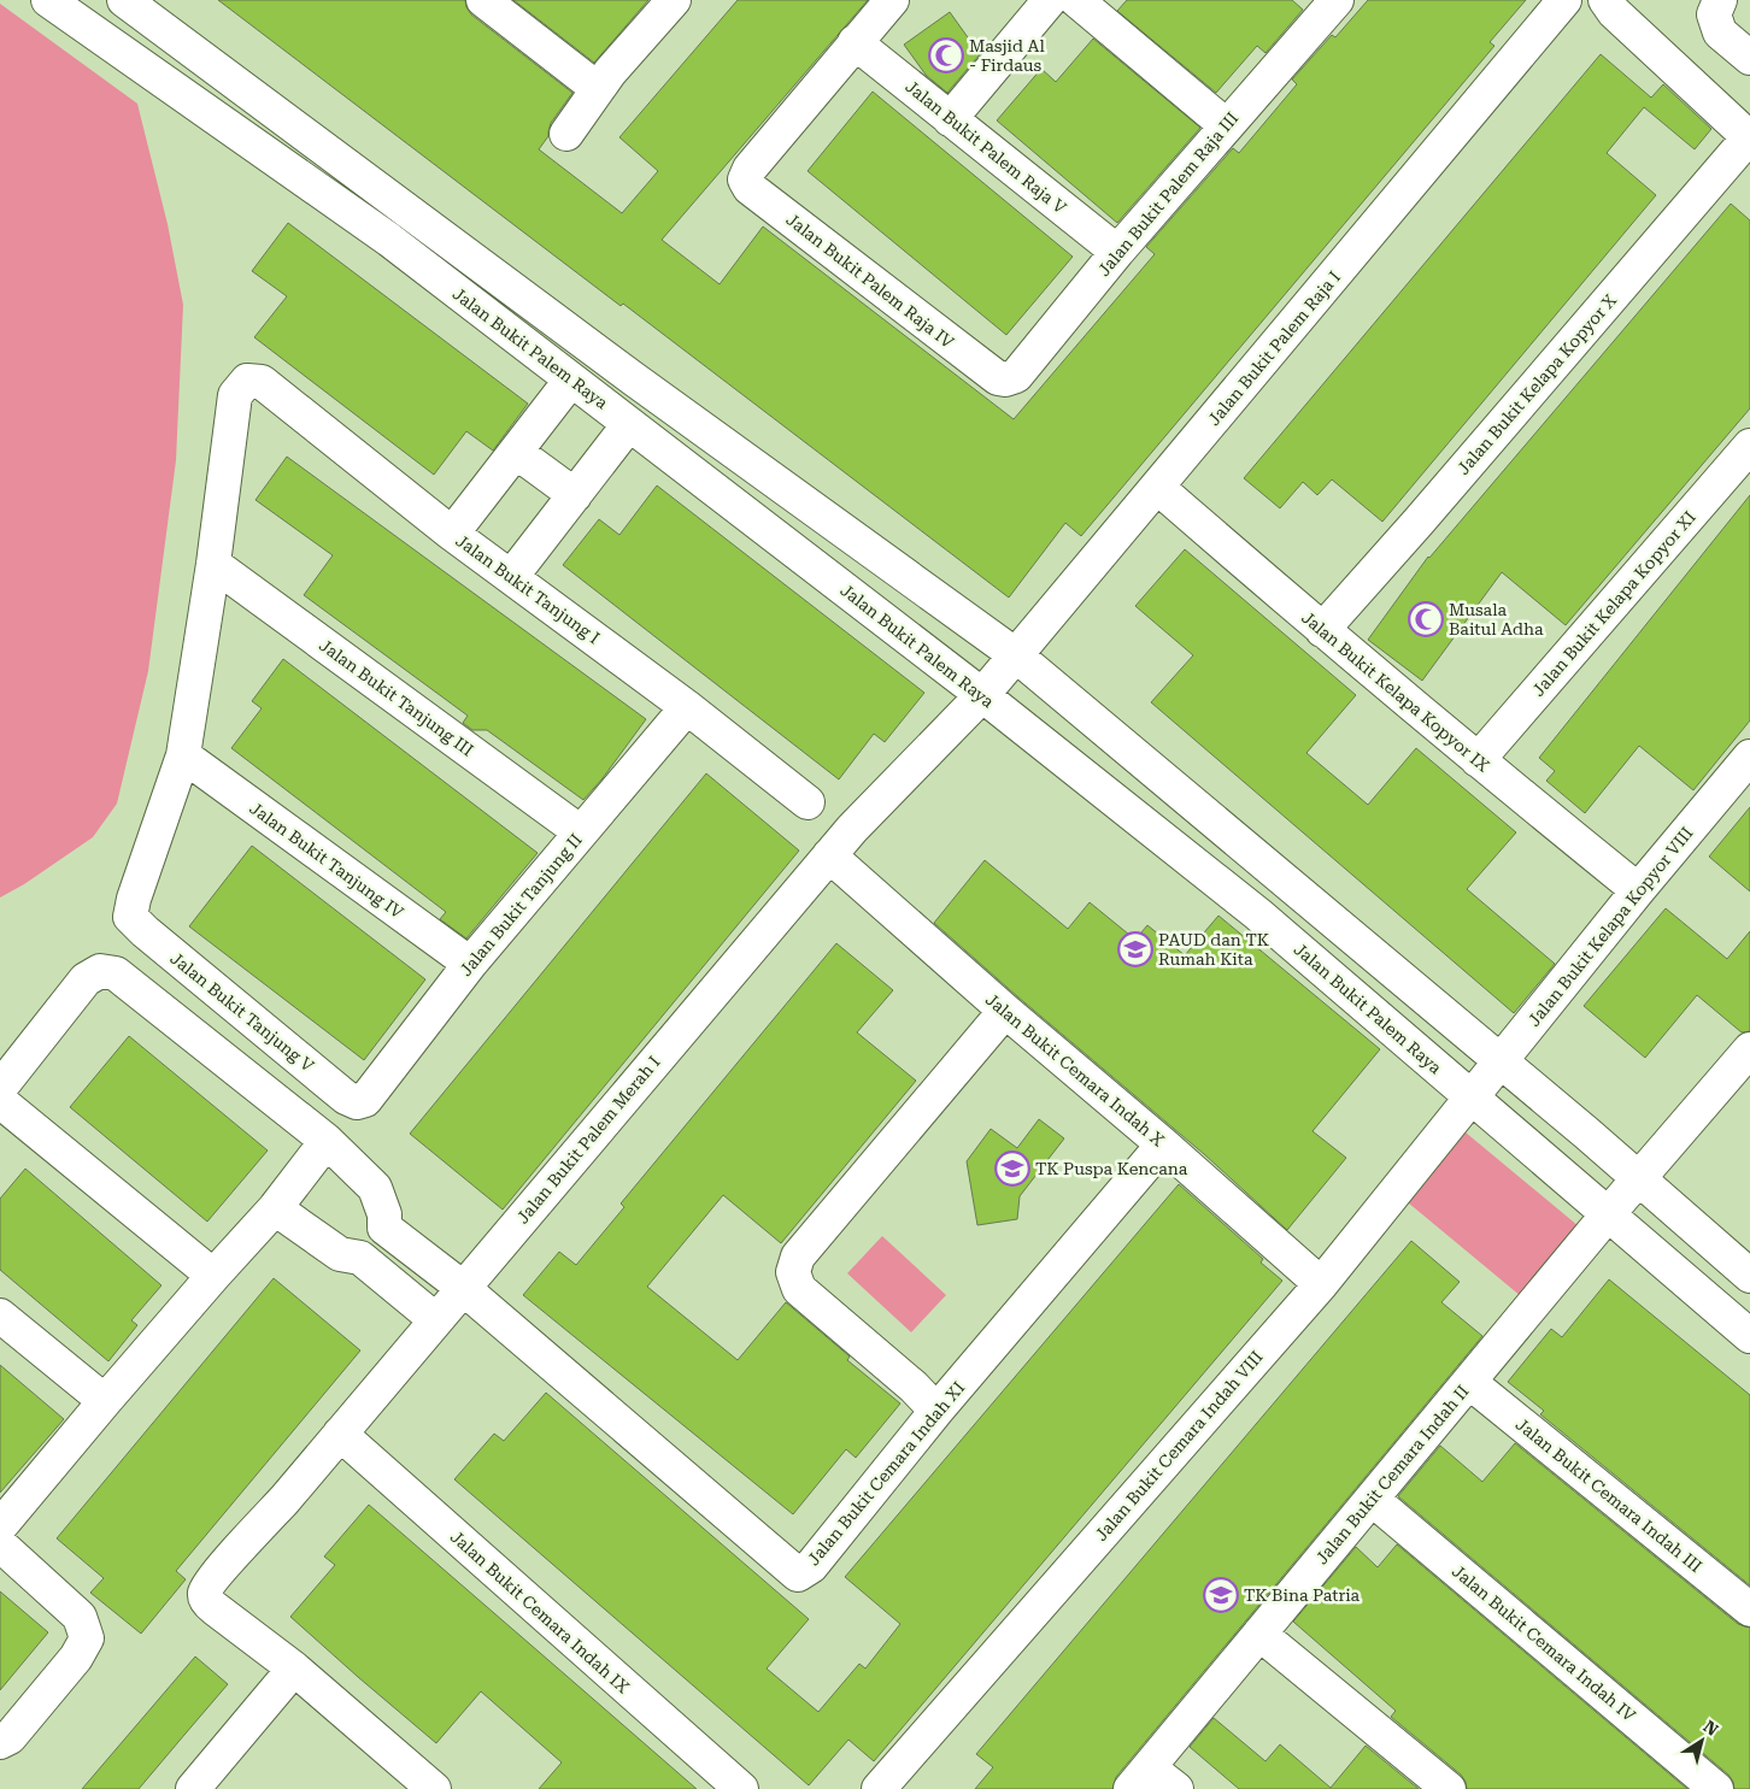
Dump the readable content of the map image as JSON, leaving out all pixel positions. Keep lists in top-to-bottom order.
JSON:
{
  "streets": {
    "street": [
      "Jalan Bukit Palem Raja V",
      "Jalan Bukit Palem Raja III",
      "Jalan Bukit Palem Raja IV",
      "Jalan Bukit Palem Raya",
      "Jalan Bukit Palem Raja I",
      "Jalan Bukit Kelapa Kopyor X",
      "Jalan Bukit Tanjung I",
      "Jalan Bukit Kelapa Kopyor XI",
      "Jalan Bukit Kelapa Kopyor IX",
      "Jalan Bukit Tanjung III",
      "Jalan Bukit Tanjung IV",
      "Jalan Bukit Tanjung II",
      "Jalan Bukit Kelapa Kopyor VIII",
      "Jalan Bukit Tanjung V",
      "Jalan Bukit Cemara Indah X",
      "Jalan Bukit Palem Merah I",
      "Jalan Bukit Cemara Indah VIII",
      "Jalan Bukit Cemara Indah XI",
      "Jalan Bukit Cemara Indah II",
      "Jalan Bukit Cemara Indah III",
      "Jalan Bukit Cemara Indah IX",
      "Jalan Bukit Cemara Indah IV"
    ]
  },
  "crossings": [
    ["Jalan Bukit Palem Raja V", "Jalan Bukit Palem Raja III"],
    ["Jalan Bukit Palem Raja V", "Jalan Bukit Palem Raja IV"],
    ["Jalan Bukit Palem Raja III", "Jalan Bukit Palem Raja IV"],
    ["Jalan Bukit Palem Raya", "Jalan Bukit Palem Raja I"],
    ["Jalan Bukit Palem Raya", "Jalan Bukit Kelapa Kopyor VIII"],
    ["Jalan Bukit Palem Raya", "Jalan Bukit Palem Merah I"],
    ["Jalan Bukit Palem Raya", "Jalan Bukit Cemara Indah VIII"],
    ["Jalan Bukit Palem Raya", "Jalan Bukit Cemara Indah II"],
    ["Jalan Bukit Palem Raja I", "Jalan Bukit Kelapa Kopyor IX"],
    ["Jalan Bukit Palem Raja I", "Jalan Bukit Palem Merah I"],
    ["Jalan Bukit Kelapa Kopyor X", "Jalan Bukit Kelapa Kopyor IX"],
    ["Jalan Bukit Tanjung I", "Jalan Bukit Tanjung III"],
    ["Jalan Bukit Tanjung I", "Jalan Bukit Tanjung II"],
    ["Jalan Bukit Kelapa Kopyor XI", "Jalan Bukit Kelapa Kopyor IX"],
    ["Jalan Bukit Kelapa Kopyor IX", "Jalan Bukit Kelapa Kopyor VIII"],
    ["Jalan Bukit Tanjung III", "Jalan Bukit Tanjung II"],
    ["Jalan Bukit Tanjung IV", "Jalan Bukit Tanjung II"],
    ["Jalan Bukit Tanjung IV", "Jalan Bukit Tanjung V"],
    ["Jalan Bukit Tanjung II", "Jalan Bukit Tanjung V"],
    ["Jalan Bukit Kelapa Kopyor VIII", "Jalan Bukit Cemara Indah VIII"],
    ["Jalan Bukit Cemara Indah X", "Jalan Bukit Palem Merah I"],
    ["Jalan Bukit Cemara Indah X", "Jalan Bukit Cemara Indah VIII"],
    ["Jalan Bukit Cemara Indah X", "Jalan Bukit Cemara Indah XI"],
    ["Jalan Bukit Palem Merah I", "Jalan Bukit Cemara Indah XI"],
    ["Jalan Bukit Palem Merah I", "Jalan Bukit Cemara Indah IX"],
    ["Jalan Bukit Cemara Indah II", "Jalan Bukit Cemara Indah III"],
    ["Jalan Bukit Cemara Indah II", "Jalan Bukit Cemara Indah IV"]
  ],
  "places": {
    "mosque": ["Masjid Al - Firdaus", "Musala Baitul Adha"],
    "school or university": ["PAUD dan TK Rumah Kita", "TK Puspa Kencana", "TK Bina Patria"]
  },
  "north": "top right"
}
